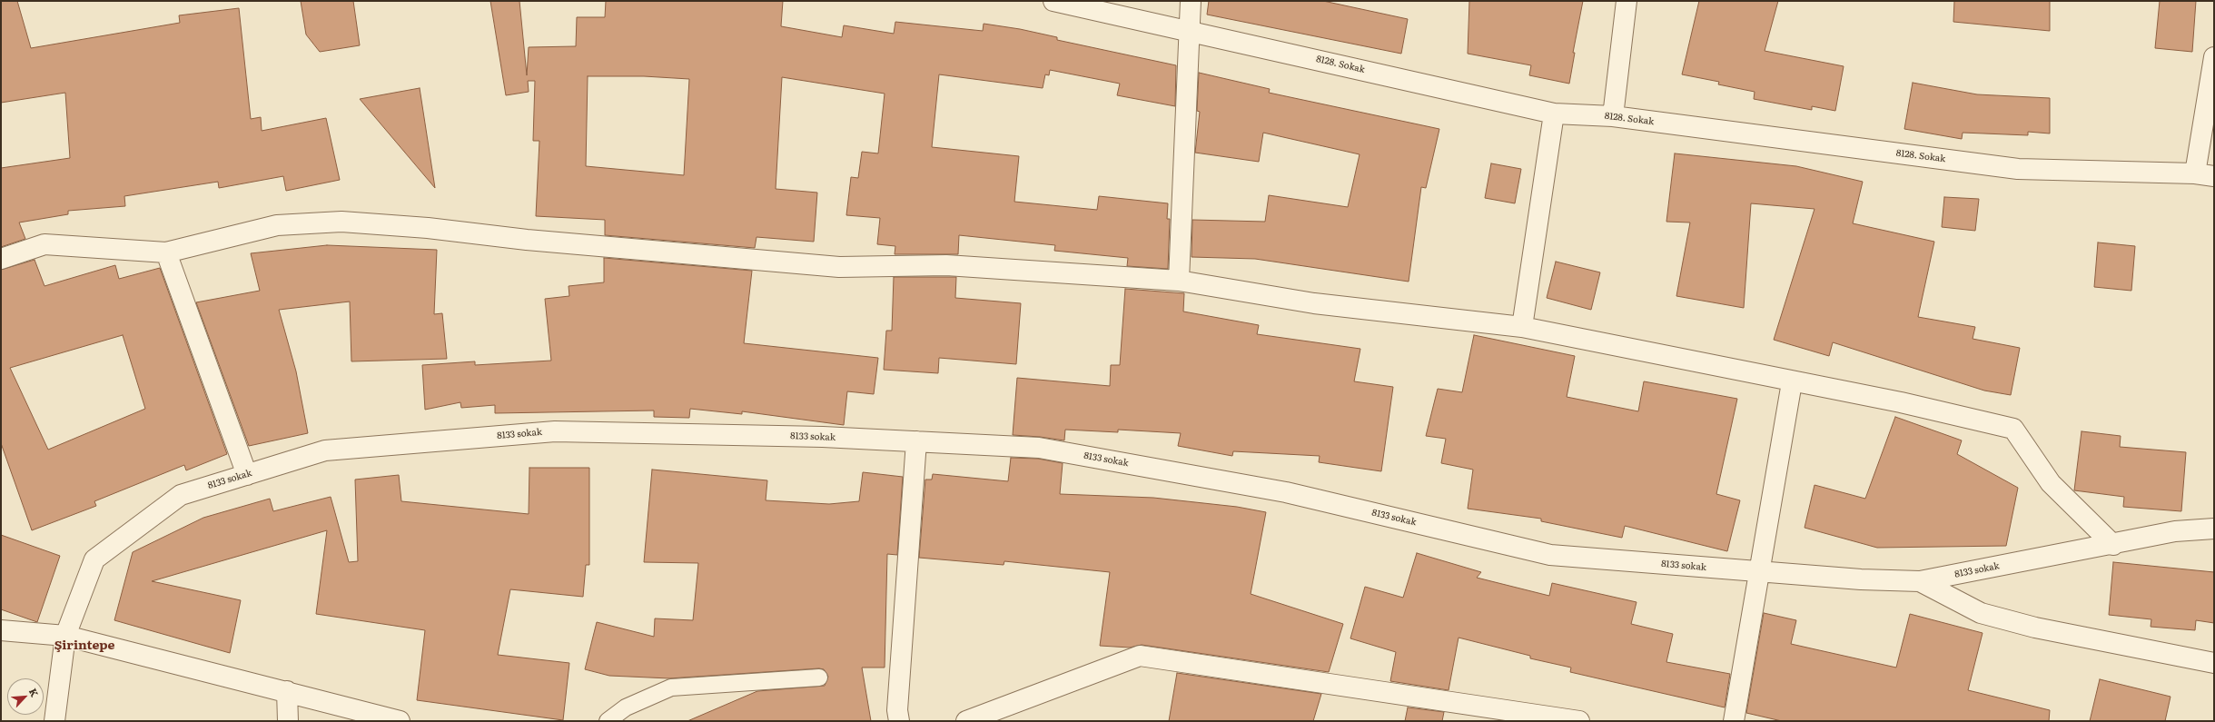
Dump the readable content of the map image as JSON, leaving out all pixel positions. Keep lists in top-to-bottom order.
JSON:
{
  "streets": {
    "street": ["8128. Sokak", "8133 sokak"]
  },
  "districts": ["Şirintepe"],
  "north": "top right"
}
